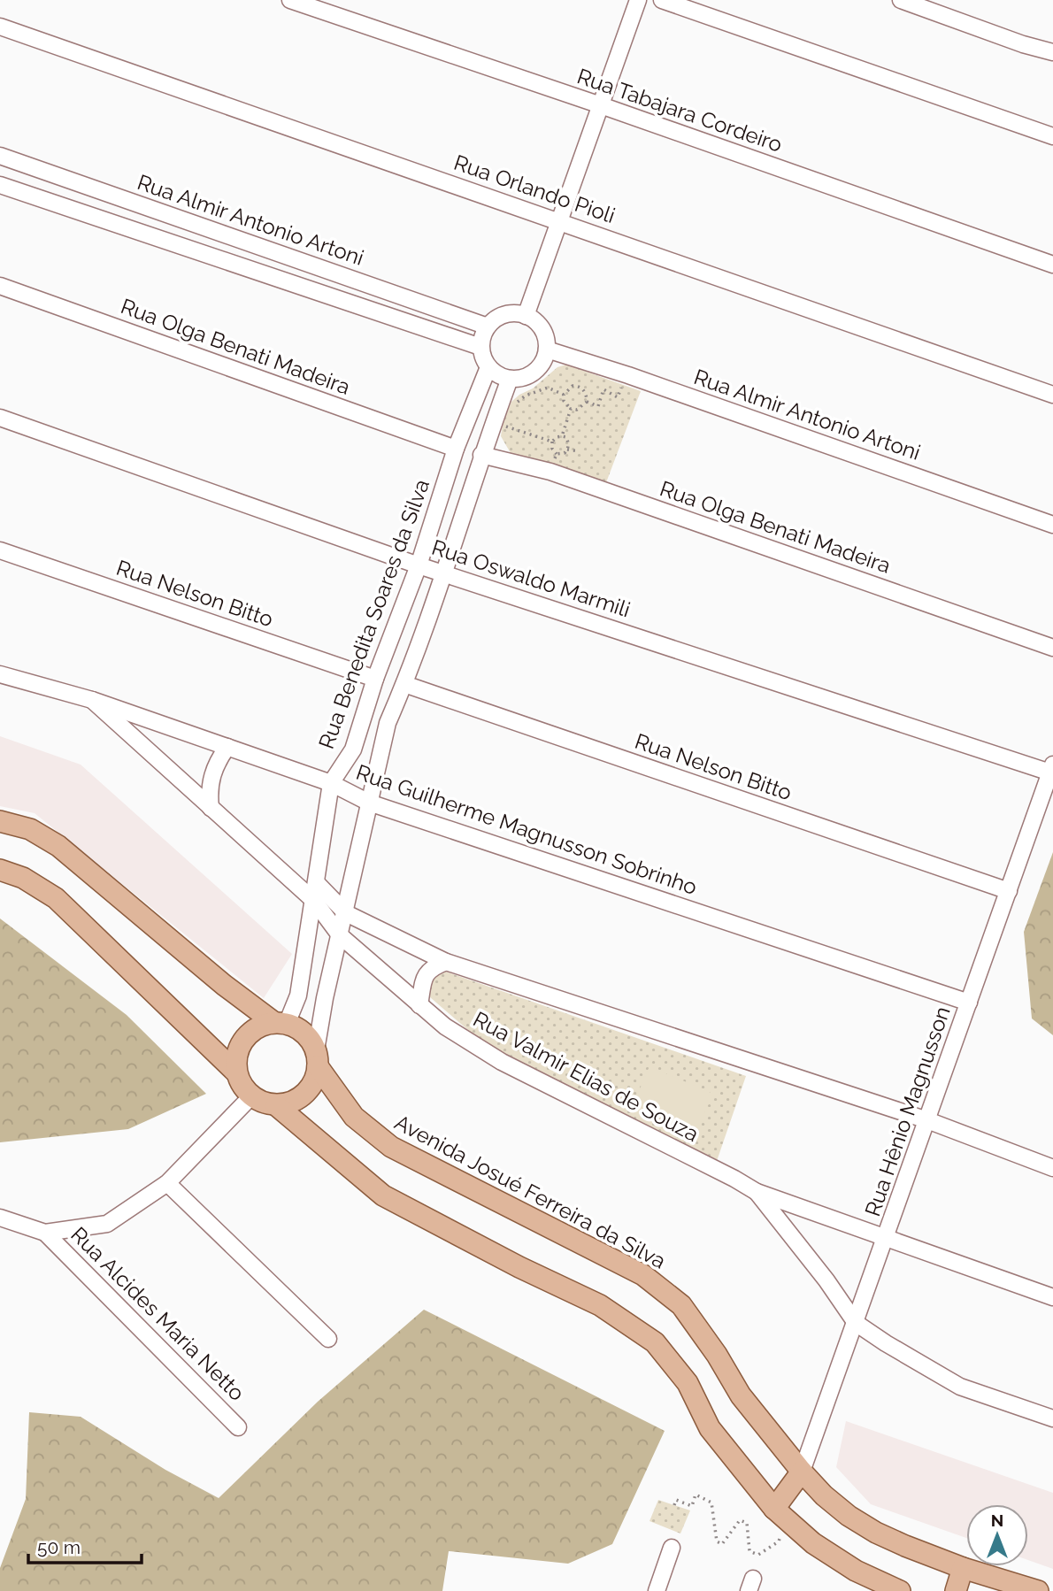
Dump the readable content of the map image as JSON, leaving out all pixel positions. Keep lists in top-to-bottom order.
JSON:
{
  "streets": {
    "main road": ["Avenida Josué Ferreira da Silva"],
    "street": [
      "Rua Tabajara Cordeiro",
      "Rua Orlando Pioli",
      "Rua Almir Antonio Artoni",
      "Rua Olga Benati Madeira",
      "Rua Oswaldo Marmili",
      "Rua Nelson Bitto",
      "Rua Benedita Soares da Silva",
      "Rua Guilherme Magnusson Sobrinho",
      "Rua Valmir Elias de Souza",
      "Rua Hênio Magnusson",
      "Rua Alcides Maria Netto"
    ]
  },
  "crossings": [
    ["Rua Almir Antonio Artoni", "Rua Benedita Soares da Silva"],
    ["Rua Olga Benati Madeira", "Rua Benedita Soares da Silva"],
    ["Rua Oswaldo Marmili", "Rua Benedita Soares da Silva"],
    ["Rua Oswaldo Marmili", "Rua Hênio Magnusson"],
    ["Rua Nelson Bitto", "Rua Benedita Soares da Silva"],
    ["Rua Nelson Bitto", "Rua Hênio Magnusson"],
    ["Rua Benedita Soares da Silva", "Rua Guilherme Magnusson Sobrinho"],
    ["Rua Benedita Soares da Silva", "Rua Valmir Elias de Souza"],
    ["Rua Benedita Soares da Silva", "Avenida Josué Ferreira da Silva"],
    ["Rua Guilherme Magnusson Sobrinho", "Rua Valmir Elias de Souza"],
    ["Rua Guilherme Magnusson Sobrinho", "Rua Hênio Magnusson"],
    ["Rua Valmir Elias de Souza", "Rua Hênio Magnusson"],
    ["Rua Hênio Magnusson", "Avenida Josué Ferreira da Silva"]
  ],
  "scale_bar": "50 m",
  "north": "top"
}
